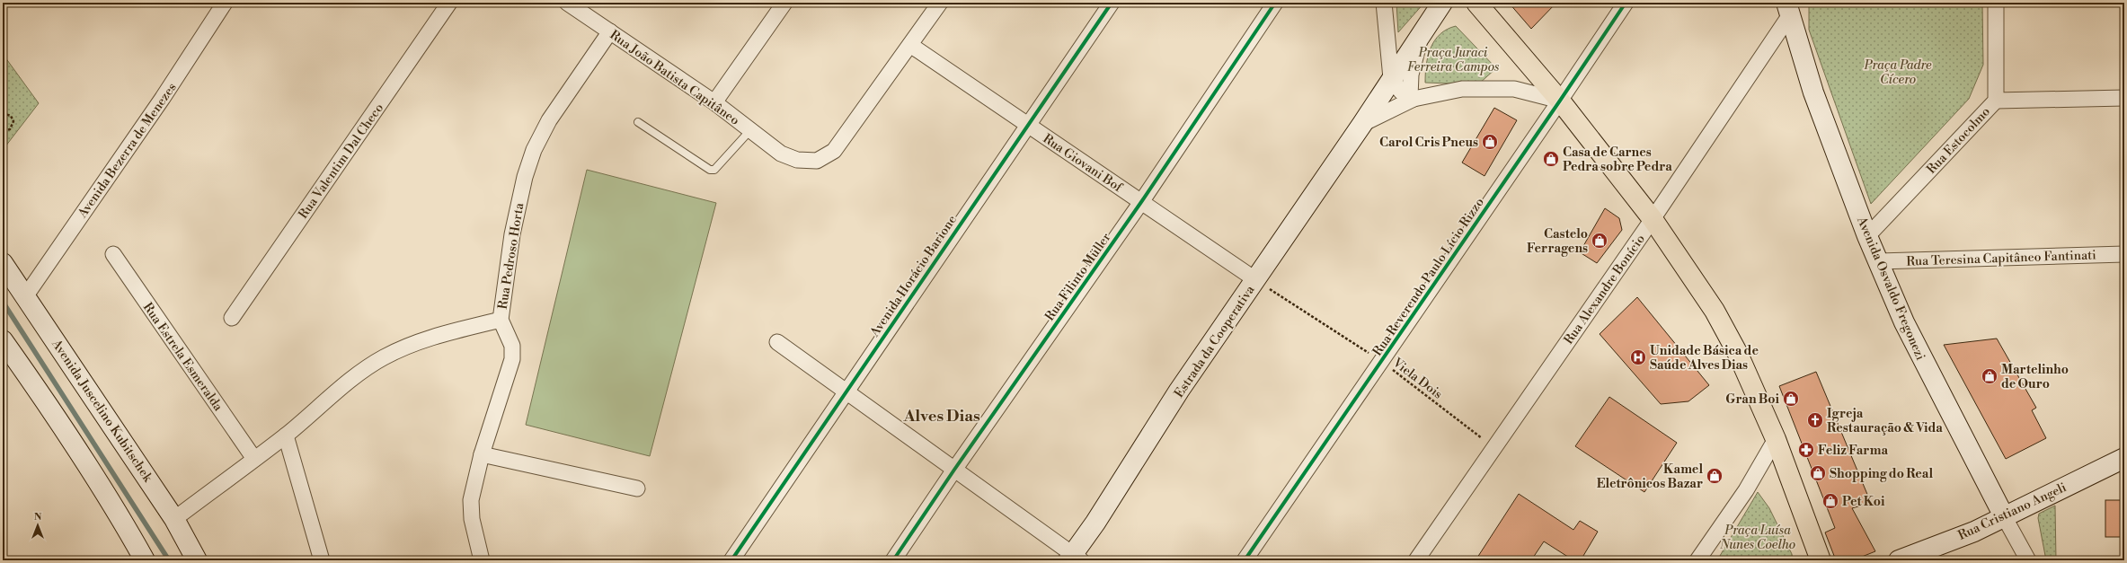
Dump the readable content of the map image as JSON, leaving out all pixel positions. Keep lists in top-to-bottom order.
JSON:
{
  "streets": {
    "street": [
      "Rua João Batista Capitâneo",
      "Rua Estocolmo",
      "Avenida Bezerra de Menezes",
      "Rua Valentim Dal Checo",
      "Rua Giovani Bof",
      "Rua Pedroso Horta",
      "Rua Teresina Capitâneo Fantinati",
      "Avenida Horácio Barione",
      "Rua Filinto Müller",
      "Rua Reverendo Paulo Lício Rizzo",
      "Avenida Osvaldo Fregonezi",
      "Rua Alexandre Bonício",
      "Estrada da Cooperativa",
      "Rua Estrela Esmeralda",
      "Avenida Juscelino Kubitschek",
      "Rua Cristiano Angeli"
    ],
    "path": ["Viela Dois"]
  },
  "crossings": [
    ["Rua João Batista Capitâneo", "Rua Giovani Bof"],
    ["Rua João Batista Capitâneo", "Rua Pedroso Horta"],
    ["Rua Estocolmo", "Avenida Osvaldo Fregonezi"],
    ["Avenida Bezerra de Menezes", "Avenida Juscelino Kubitschek"],
    ["Rua Giovani Bof", "Avenida Horácio Barione"],
    ["Rua Giovani Bof", "Rua Filinto Müller"],
    ["Rua Giovani Bof", "Estrada da Cooperativa"],
    ["Rua Giovani Bof", "Viela Dois"],
    ["Rua Teresina Capitâneo Fantinati", "Avenida Osvaldo Fregonezi"],
    ["Rua Reverendo Paulo Lício Rizzo", "Viela Dois"],
    ["Avenida Osvaldo Fregonezi", "Rua Alexandre Bonício"],
    ["Avenida Osvaldo Fregonezi", "Rua Cristiano Angeli"],
    ["Rua Alexandre Bonício", "Viela Dois"],
    ["Estrada da Cooperativa", "Viela Dois"]
  ],
  "districts": ["Alves Dias"],
  "parks": ["Praça Juraci Ferreira Campos", "Praça Padre Cícero", "Praça Luísa Nunes Coelho"],
  "places": {
    "shop": [
      "Carol Cris Pneus",
      "Casa de Carnes Pedra sobre Pedra",
      "Castelo Ferragens",
      "Martelinho de Ouro",
      "Gran Boi",
      "Shopping do Real",
      "Kamel Eletrônicos Bazar",
      "Pet Koi"
    ],
    "hospital": ["Unidade Básica de Saúde Alves Dias"],
    "church": ["Igreja Restauração & Vida"],
    "pharmacy": ["Feliz Farma"]
  },
  "north": "top"
}
